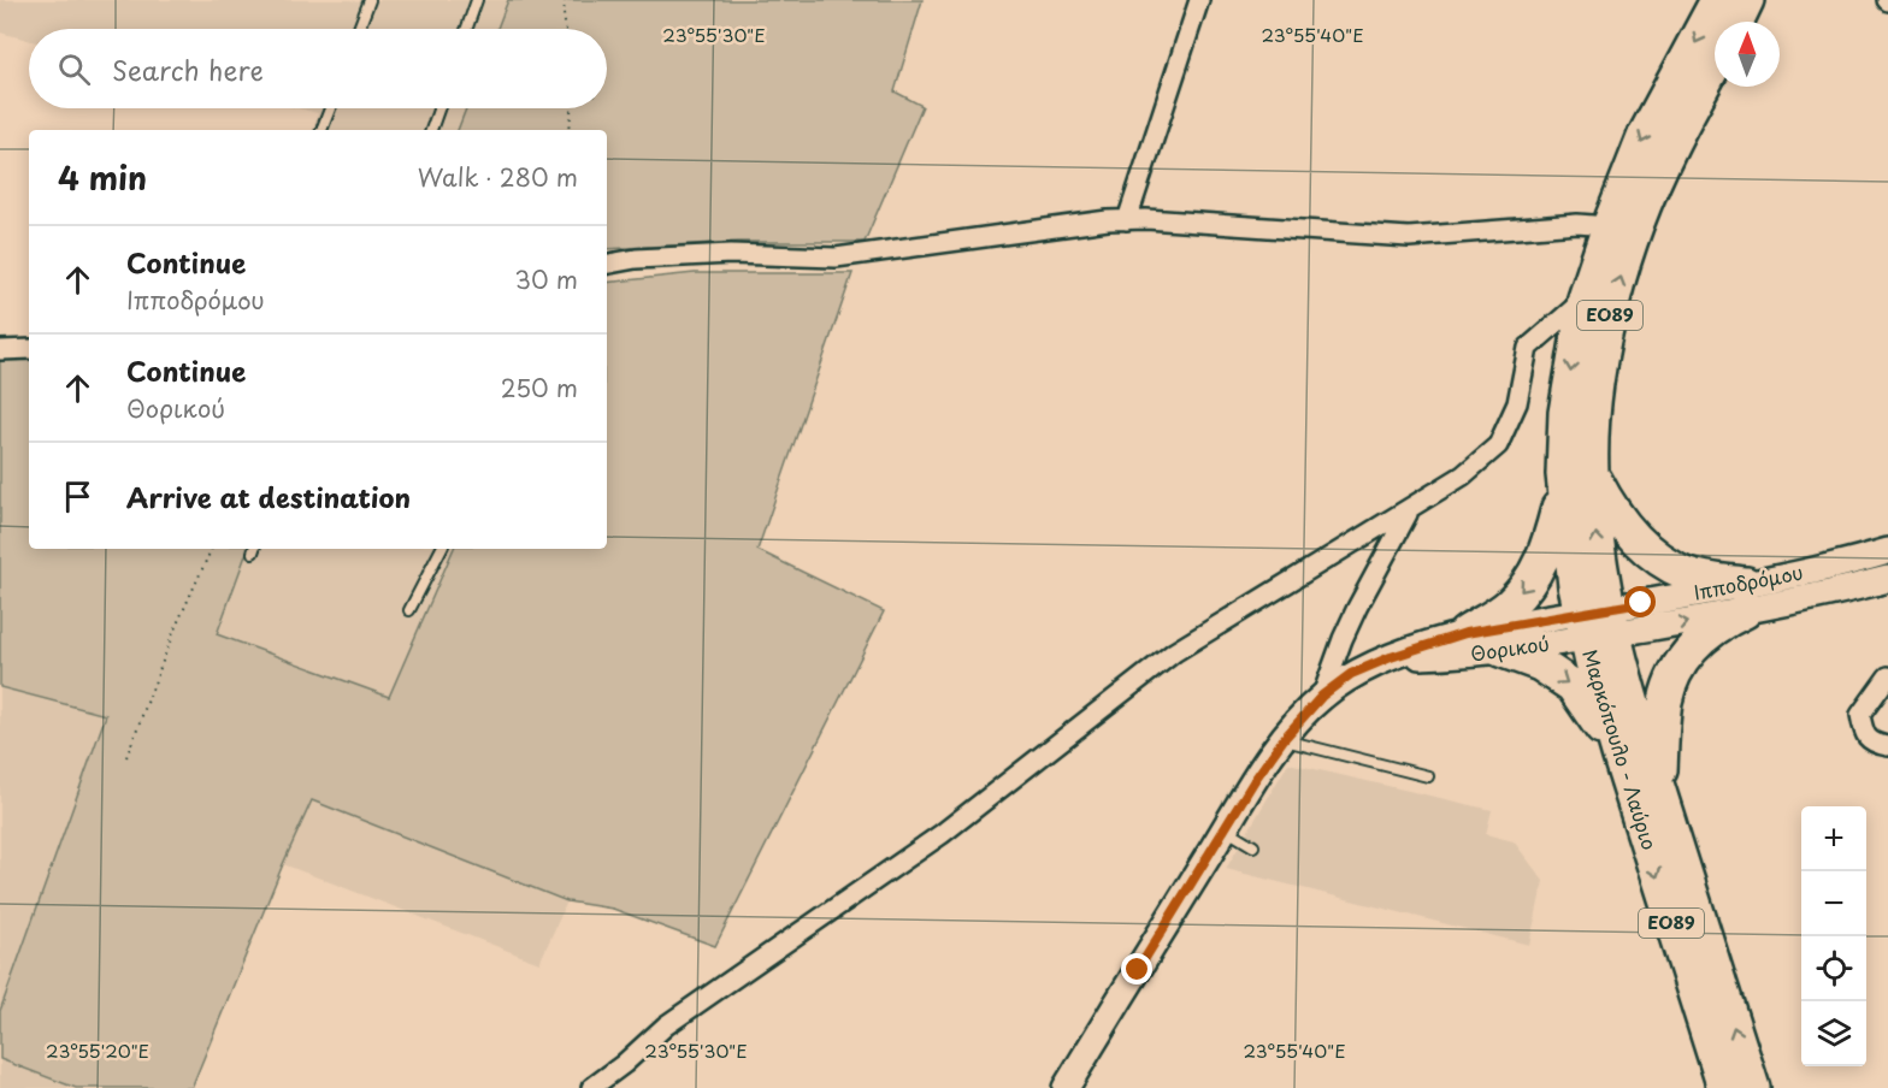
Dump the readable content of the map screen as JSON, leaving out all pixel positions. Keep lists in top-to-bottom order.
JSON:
{
  "streets": {
    "highway": ["ΕΟ89", "Μαρκόπουλο - Λαύριο"],
    "main road": ["Ιπποδρόμου", "Θορικού"]
  },
  "crossings": [
    ["Ιπποδρόμου", "Θορικού"],
    ["Ιπποδρόμου", "Μαρκόπουλο - Λαύριο"],
    ["Θορικού", "Μαρκόπουλο - Λαύριο"]
  ],
  "north": "top",
  "page": {
    "search": "Search here",
    "heading": ["4 min", "Walk · 280 m"],
    "list": [
      ["Continue", "Ιπποδρόμου", "30 m"],
      ["Continue", "Θορικού", "250 m"],
      "Arrive at destination"
    ],
    "map_buttons": ["+", "−"]
  },
  "coordinates": ["23°55'30\"E", "23°55'40\"E", "23°55'20\"E"]
}
